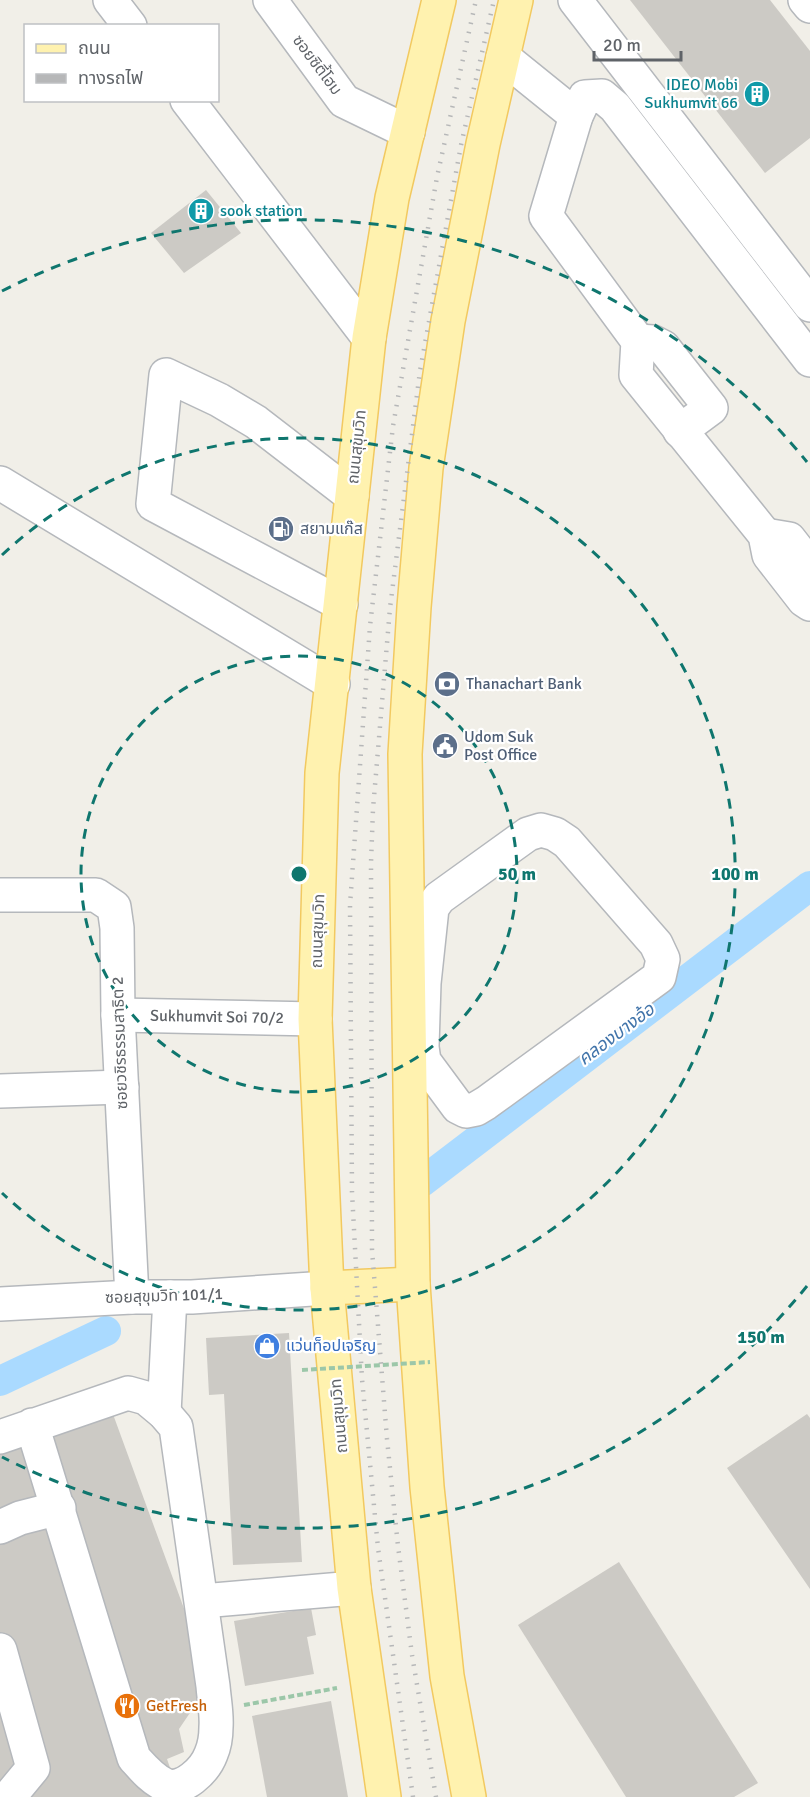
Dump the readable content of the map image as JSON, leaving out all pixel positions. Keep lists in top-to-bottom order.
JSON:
{
  "streets": {
    "main road": ["ถนนสุขุมวิท"],
    "street": [
      "ซอยซิตี้โฮม",
      "Sukhumvit Soi 70/2",
      "ซอยวชิรธรรมสาธิต 2",
      "ซอยสุขุมวิท 101/1"
    ]
  },
  "crossings": [
    ["ซอยซิตี้โฮม", "ถนนสุขุมวิท"],
    ["ถนนสุขุมวิท", "Sukhumvit Soi 70/2"],
    ["ถนนสุขุมวิท", "ซอยสุขุมวิท 101/1"],
    ["Sukhumvit Soi 70/2", "ซอยวชิรธรรมสาธิต 2"],
    ["ซอยวชิรธรรมสาธิต 2", "ซอยสุขุมวิท 101/1"]
  ],
  "water": ["คลองบางอ้อ"],
  "places": {
    "building": ["IDEO Mobi Sukhumvit 66", "sook station"],
    "fuel station": ["สยามแก๊ส"],
    "bank": ["Thanachart Bank"],
    "public building": ["Udom Suk Post Office"],
    "shop": ["แว่นท็อปเจริญ"],
    "restaurant": ["GetFresh"]
  },
  "legend": ["ถนน", "ทางรถไฟ"],
  "scale_bar": "20 m",
  "rings": ["50 m", "100 m", "150 m"]
}
